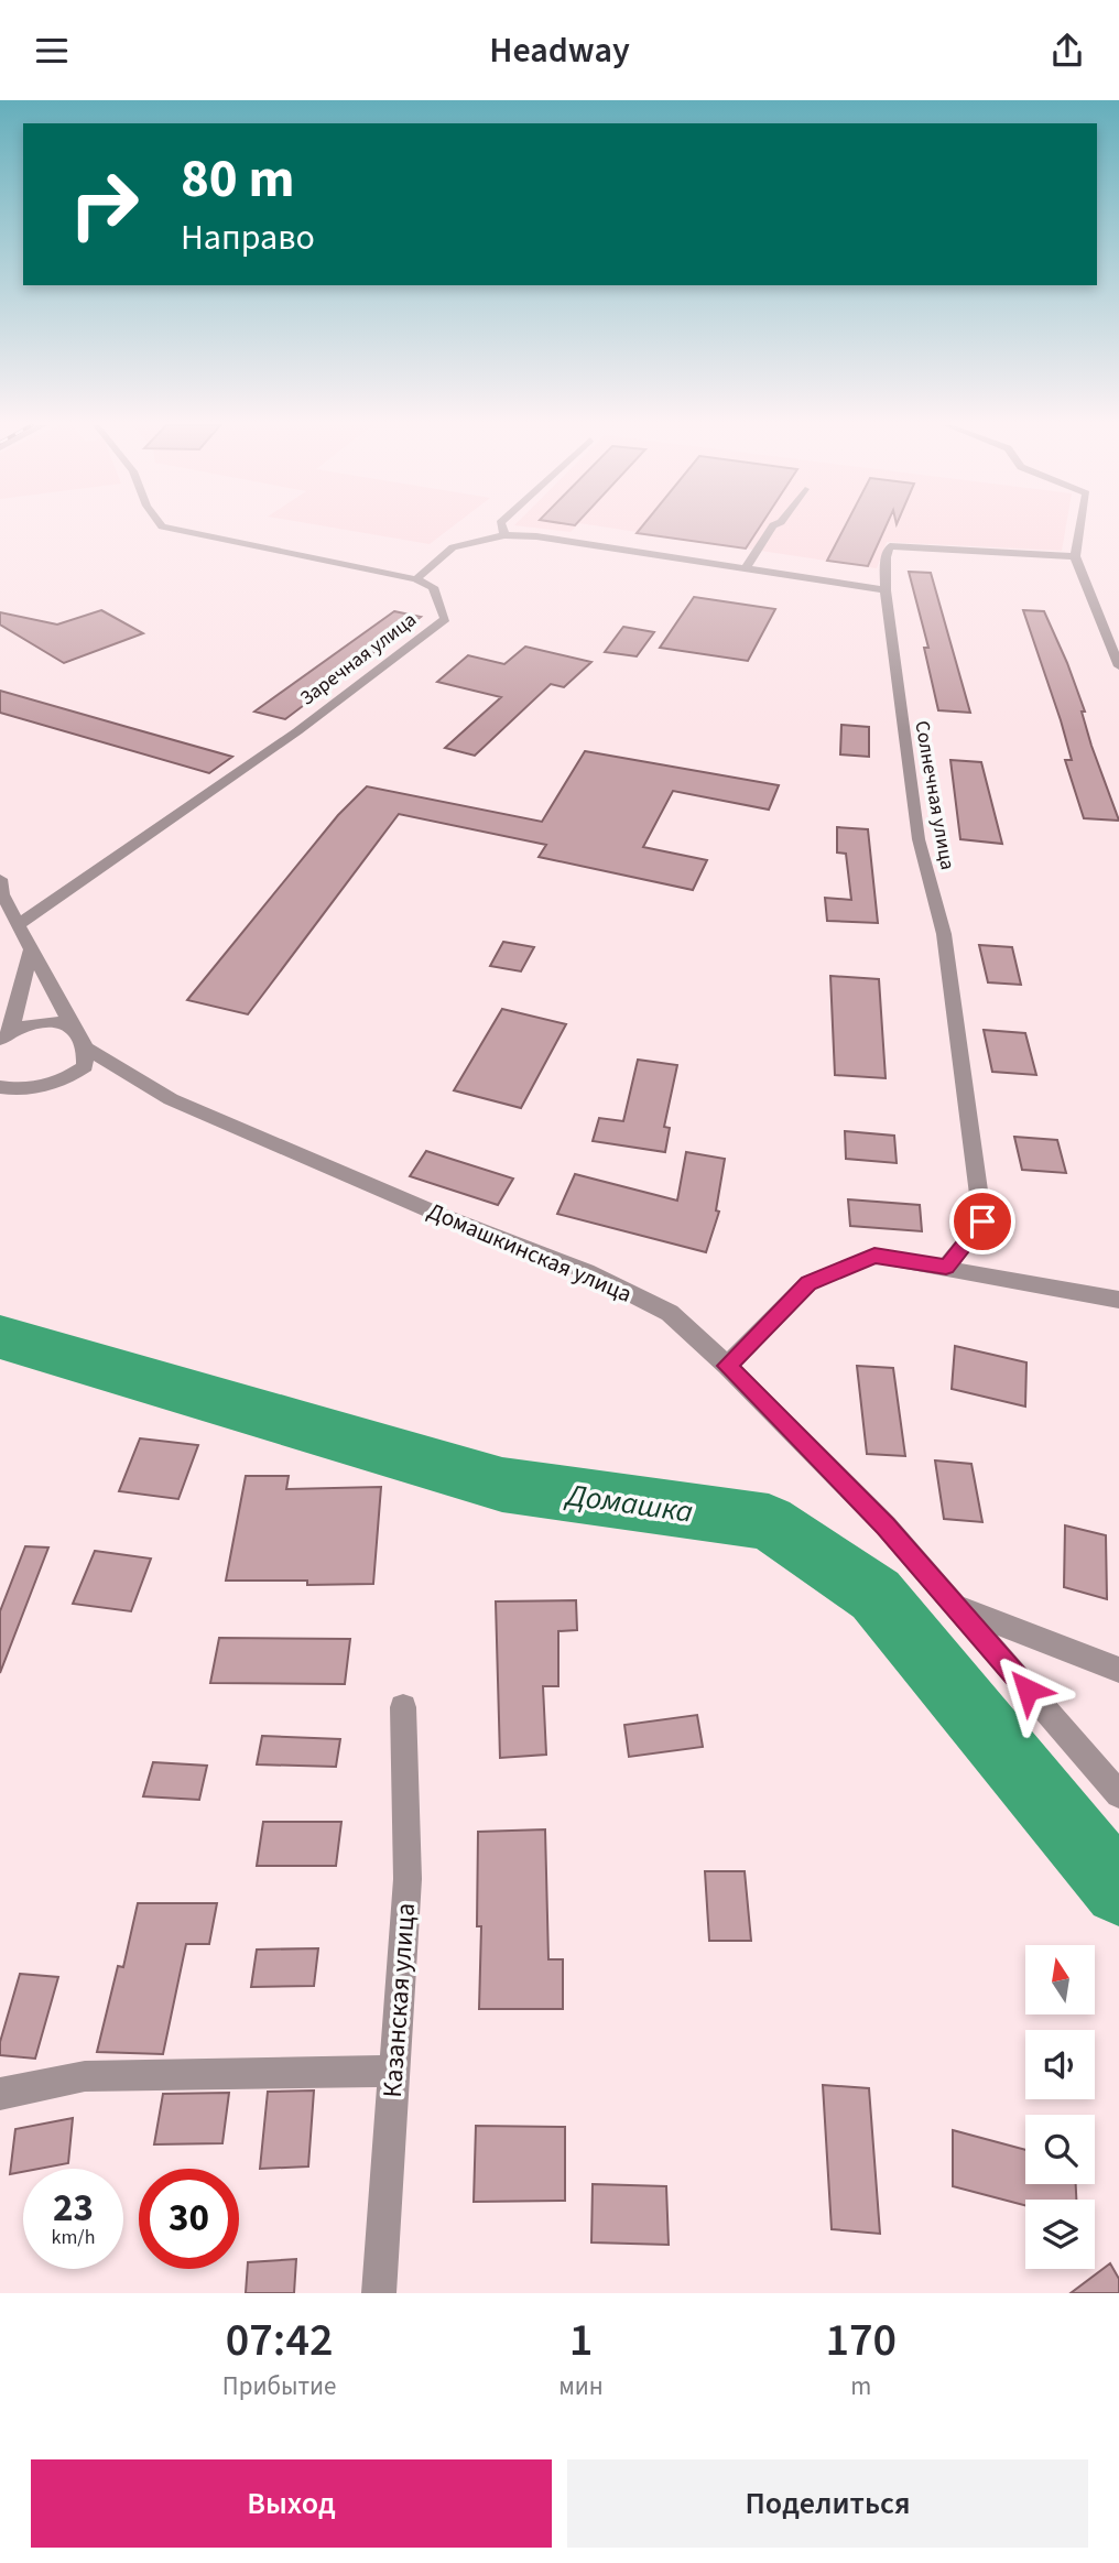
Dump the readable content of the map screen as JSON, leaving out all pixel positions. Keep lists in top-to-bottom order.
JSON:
{
  "streets": {
    "street": [
      "Заречная улица",
      "Солнечная улица",
      "Домашкинская улица",
      "Казанская улица"
    ]
  },
  "water": ["Домашка"],
  "north": "top",
  "page": {
    "header": "Headway",
    "turn": ["80 m", "Направо"],
    "speed": "23 km/h",
    "limit": "30",
    "eta": [
      "07:42",
      "Прибытие",
      "1",
      "мин",
      "170",
      "m"
    ],
    "buttons": ["Выход", "Поделиться"]
  }
}
